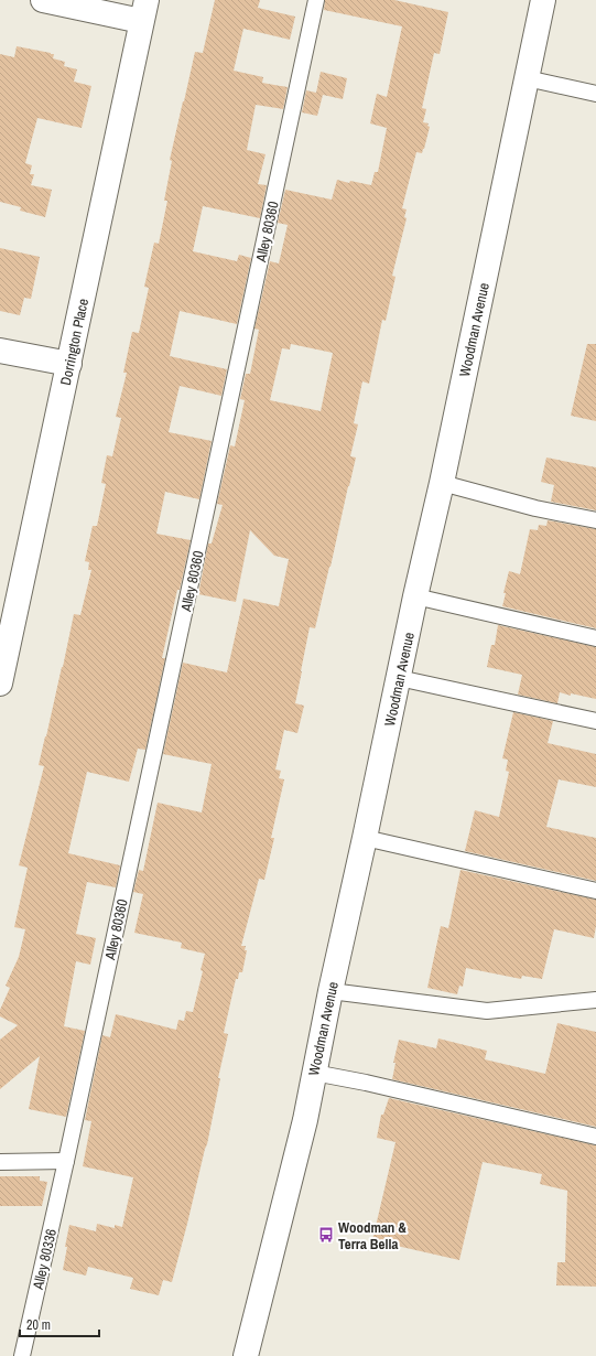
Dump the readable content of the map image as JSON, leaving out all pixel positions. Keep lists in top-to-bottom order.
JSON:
{
  "streets": {
    "main road": ["Woodman Avenue", "Dorrington Place"],
    "lane": ["Alley 80360", "Alley 80336"]
  },
  "crossings": [
    ["Alley 80360", "Alley 80336"]
  ],
  "places": {
    "bus stop": ["Woodman & Terra Bella"]
  },
  "scale_bar": "20 m"
}
